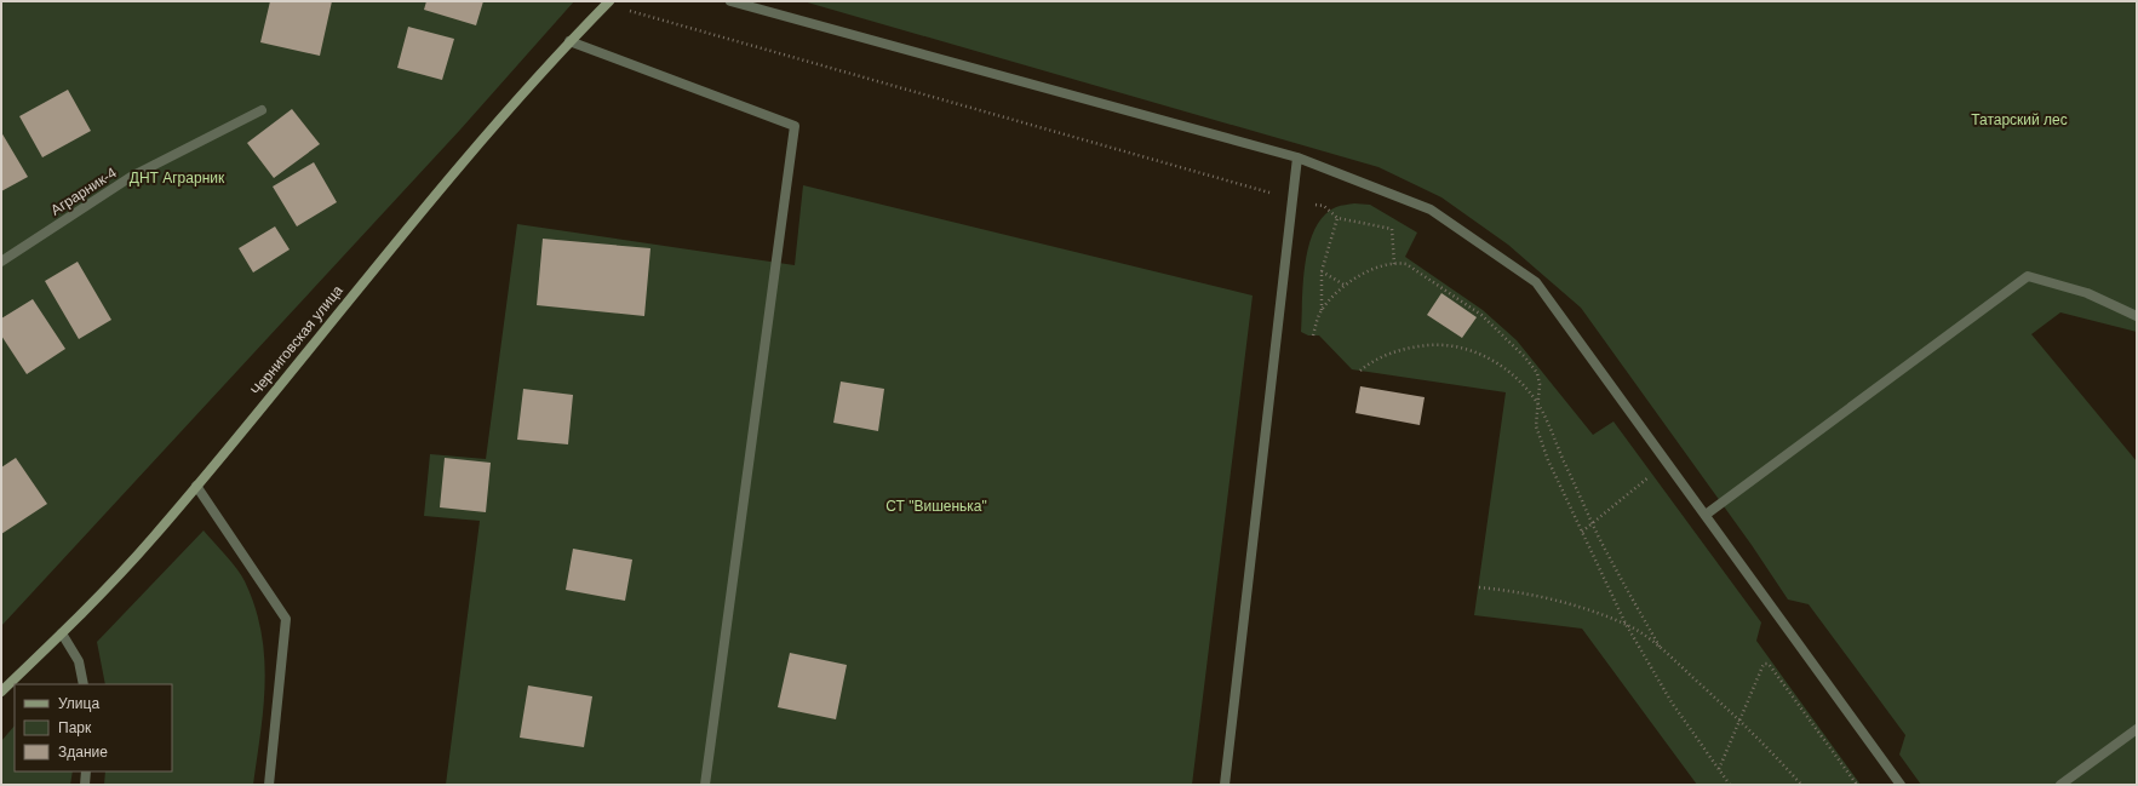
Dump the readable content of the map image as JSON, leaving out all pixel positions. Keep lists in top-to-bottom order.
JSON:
{
  "streets": {
    "street": ["Аграрник-4", "Черниговская улица"]
  },
  "parks": ["Татарский лес", "ДНТ Аграрник", "СТ \"Вишенька\""],
  "legend": ["Улица", "Парк", "Здание"]
}
